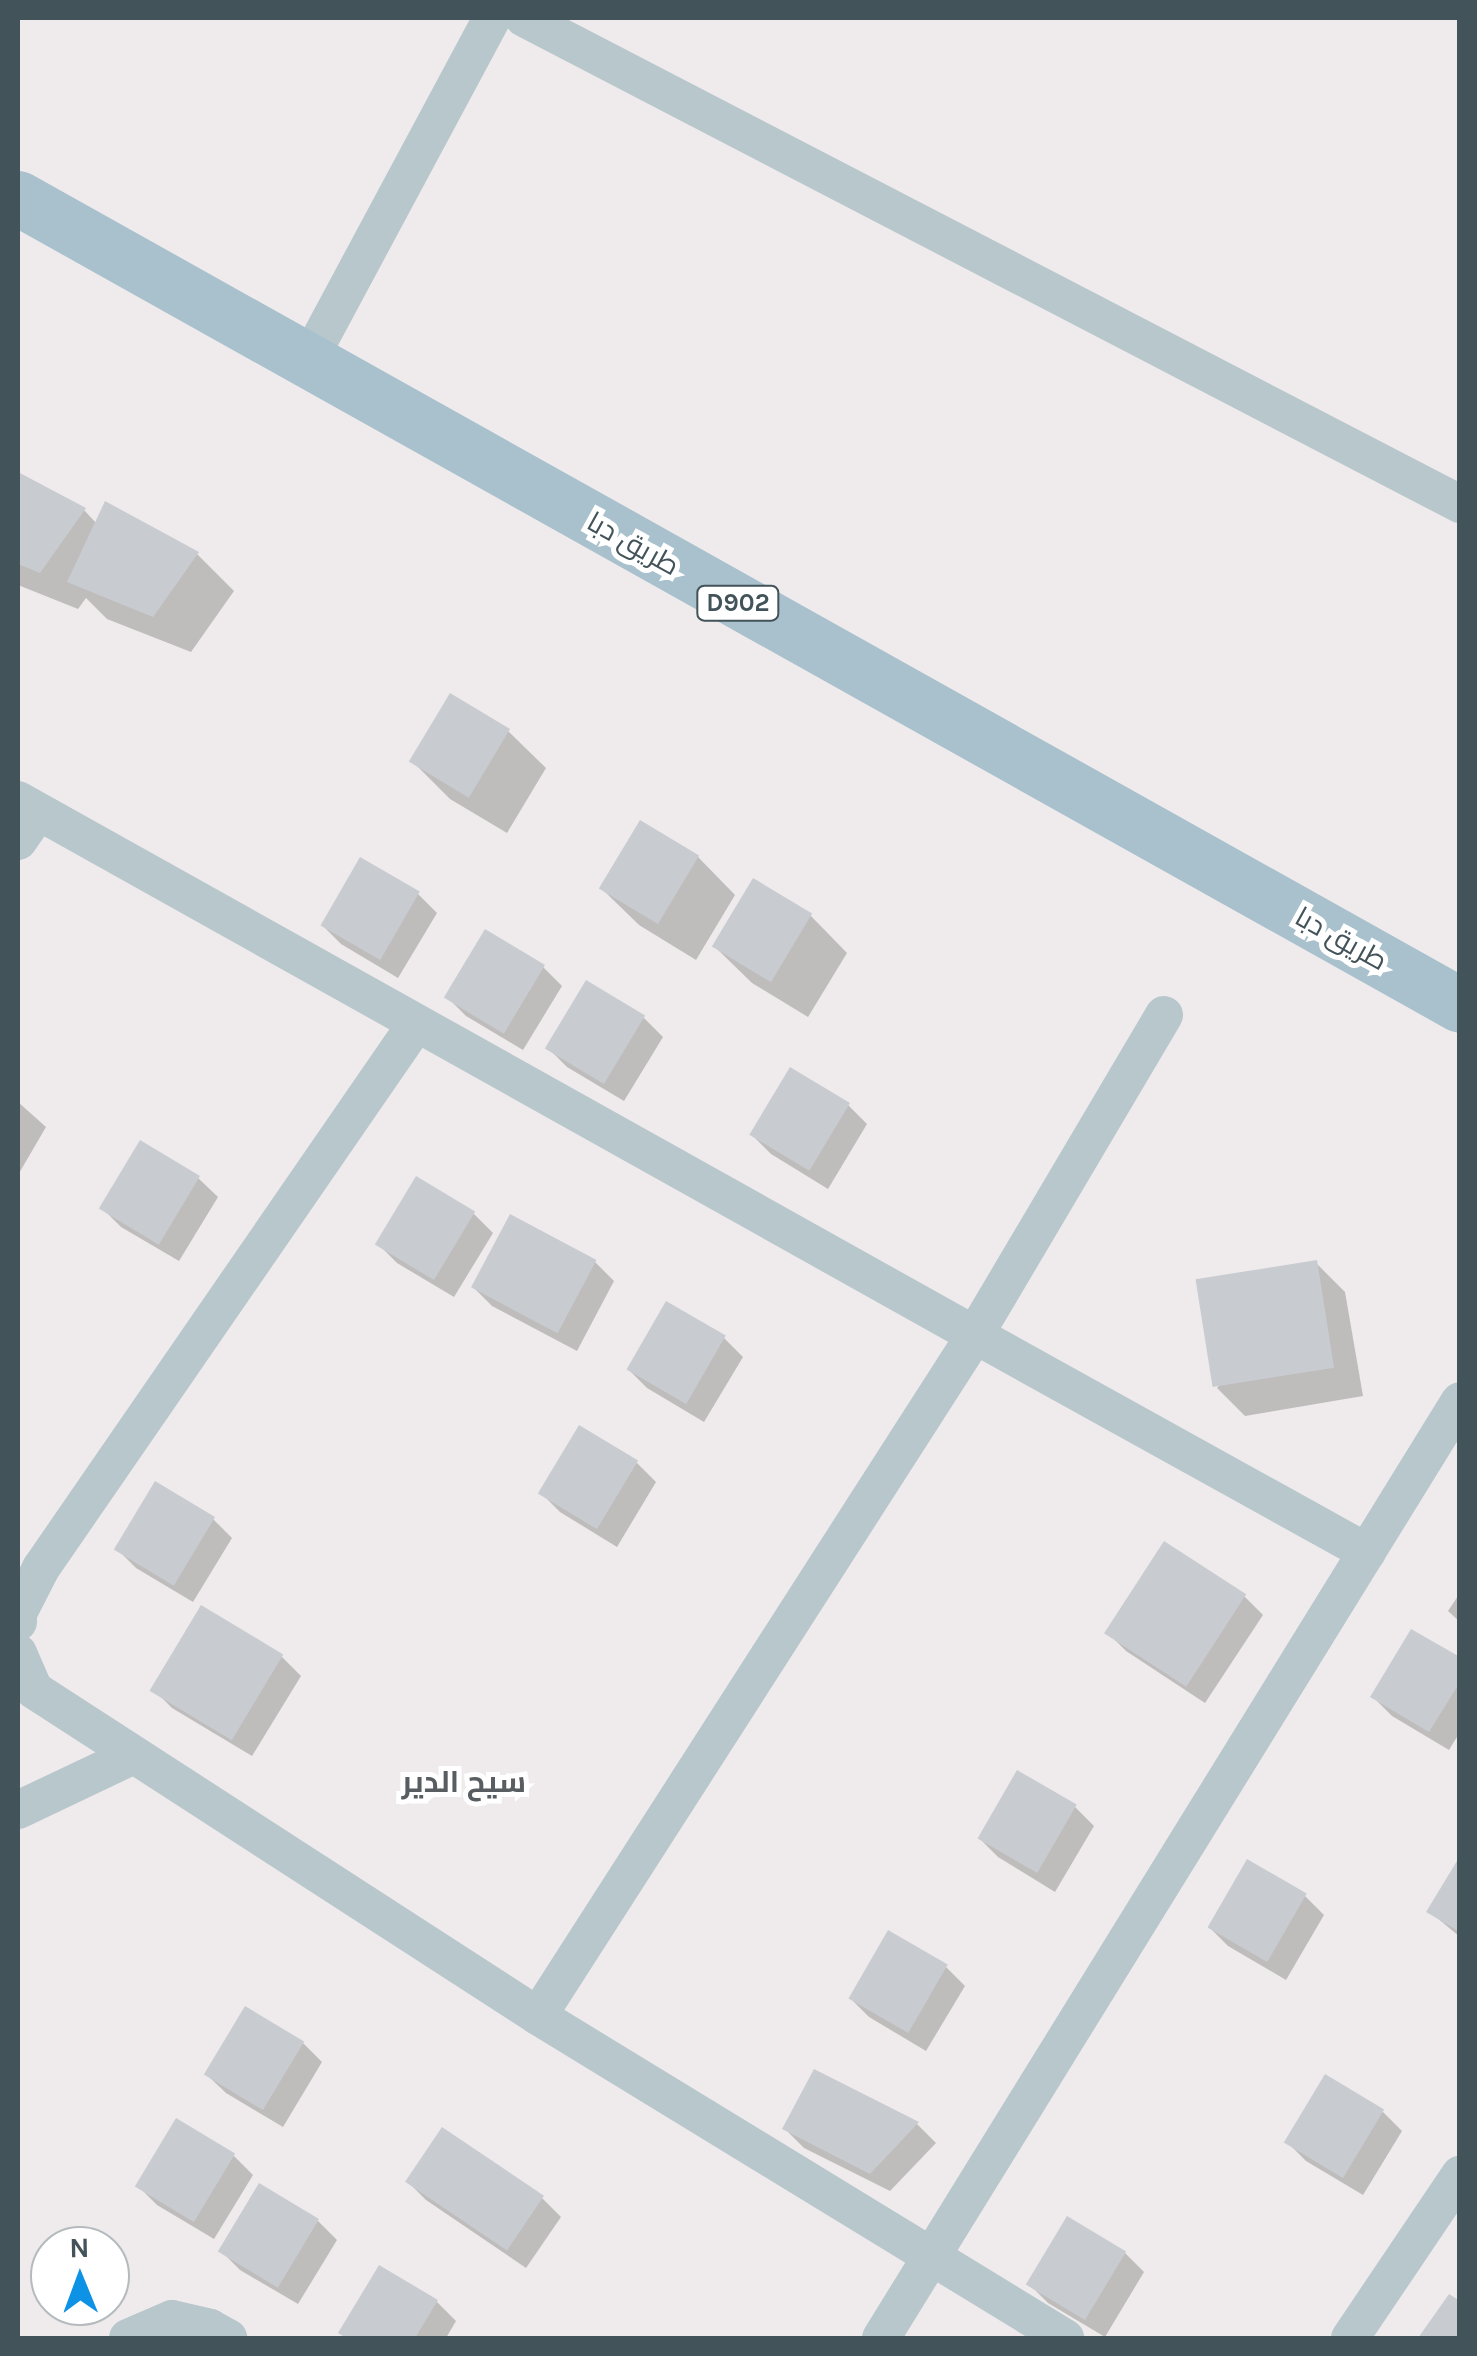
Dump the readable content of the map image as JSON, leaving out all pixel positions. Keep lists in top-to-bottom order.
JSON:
{
  "streets": {
    "main road": ["طريق دبا", "D902"]
  },
  "districts": ["سيح الدير"],
  "north": "top"
}
